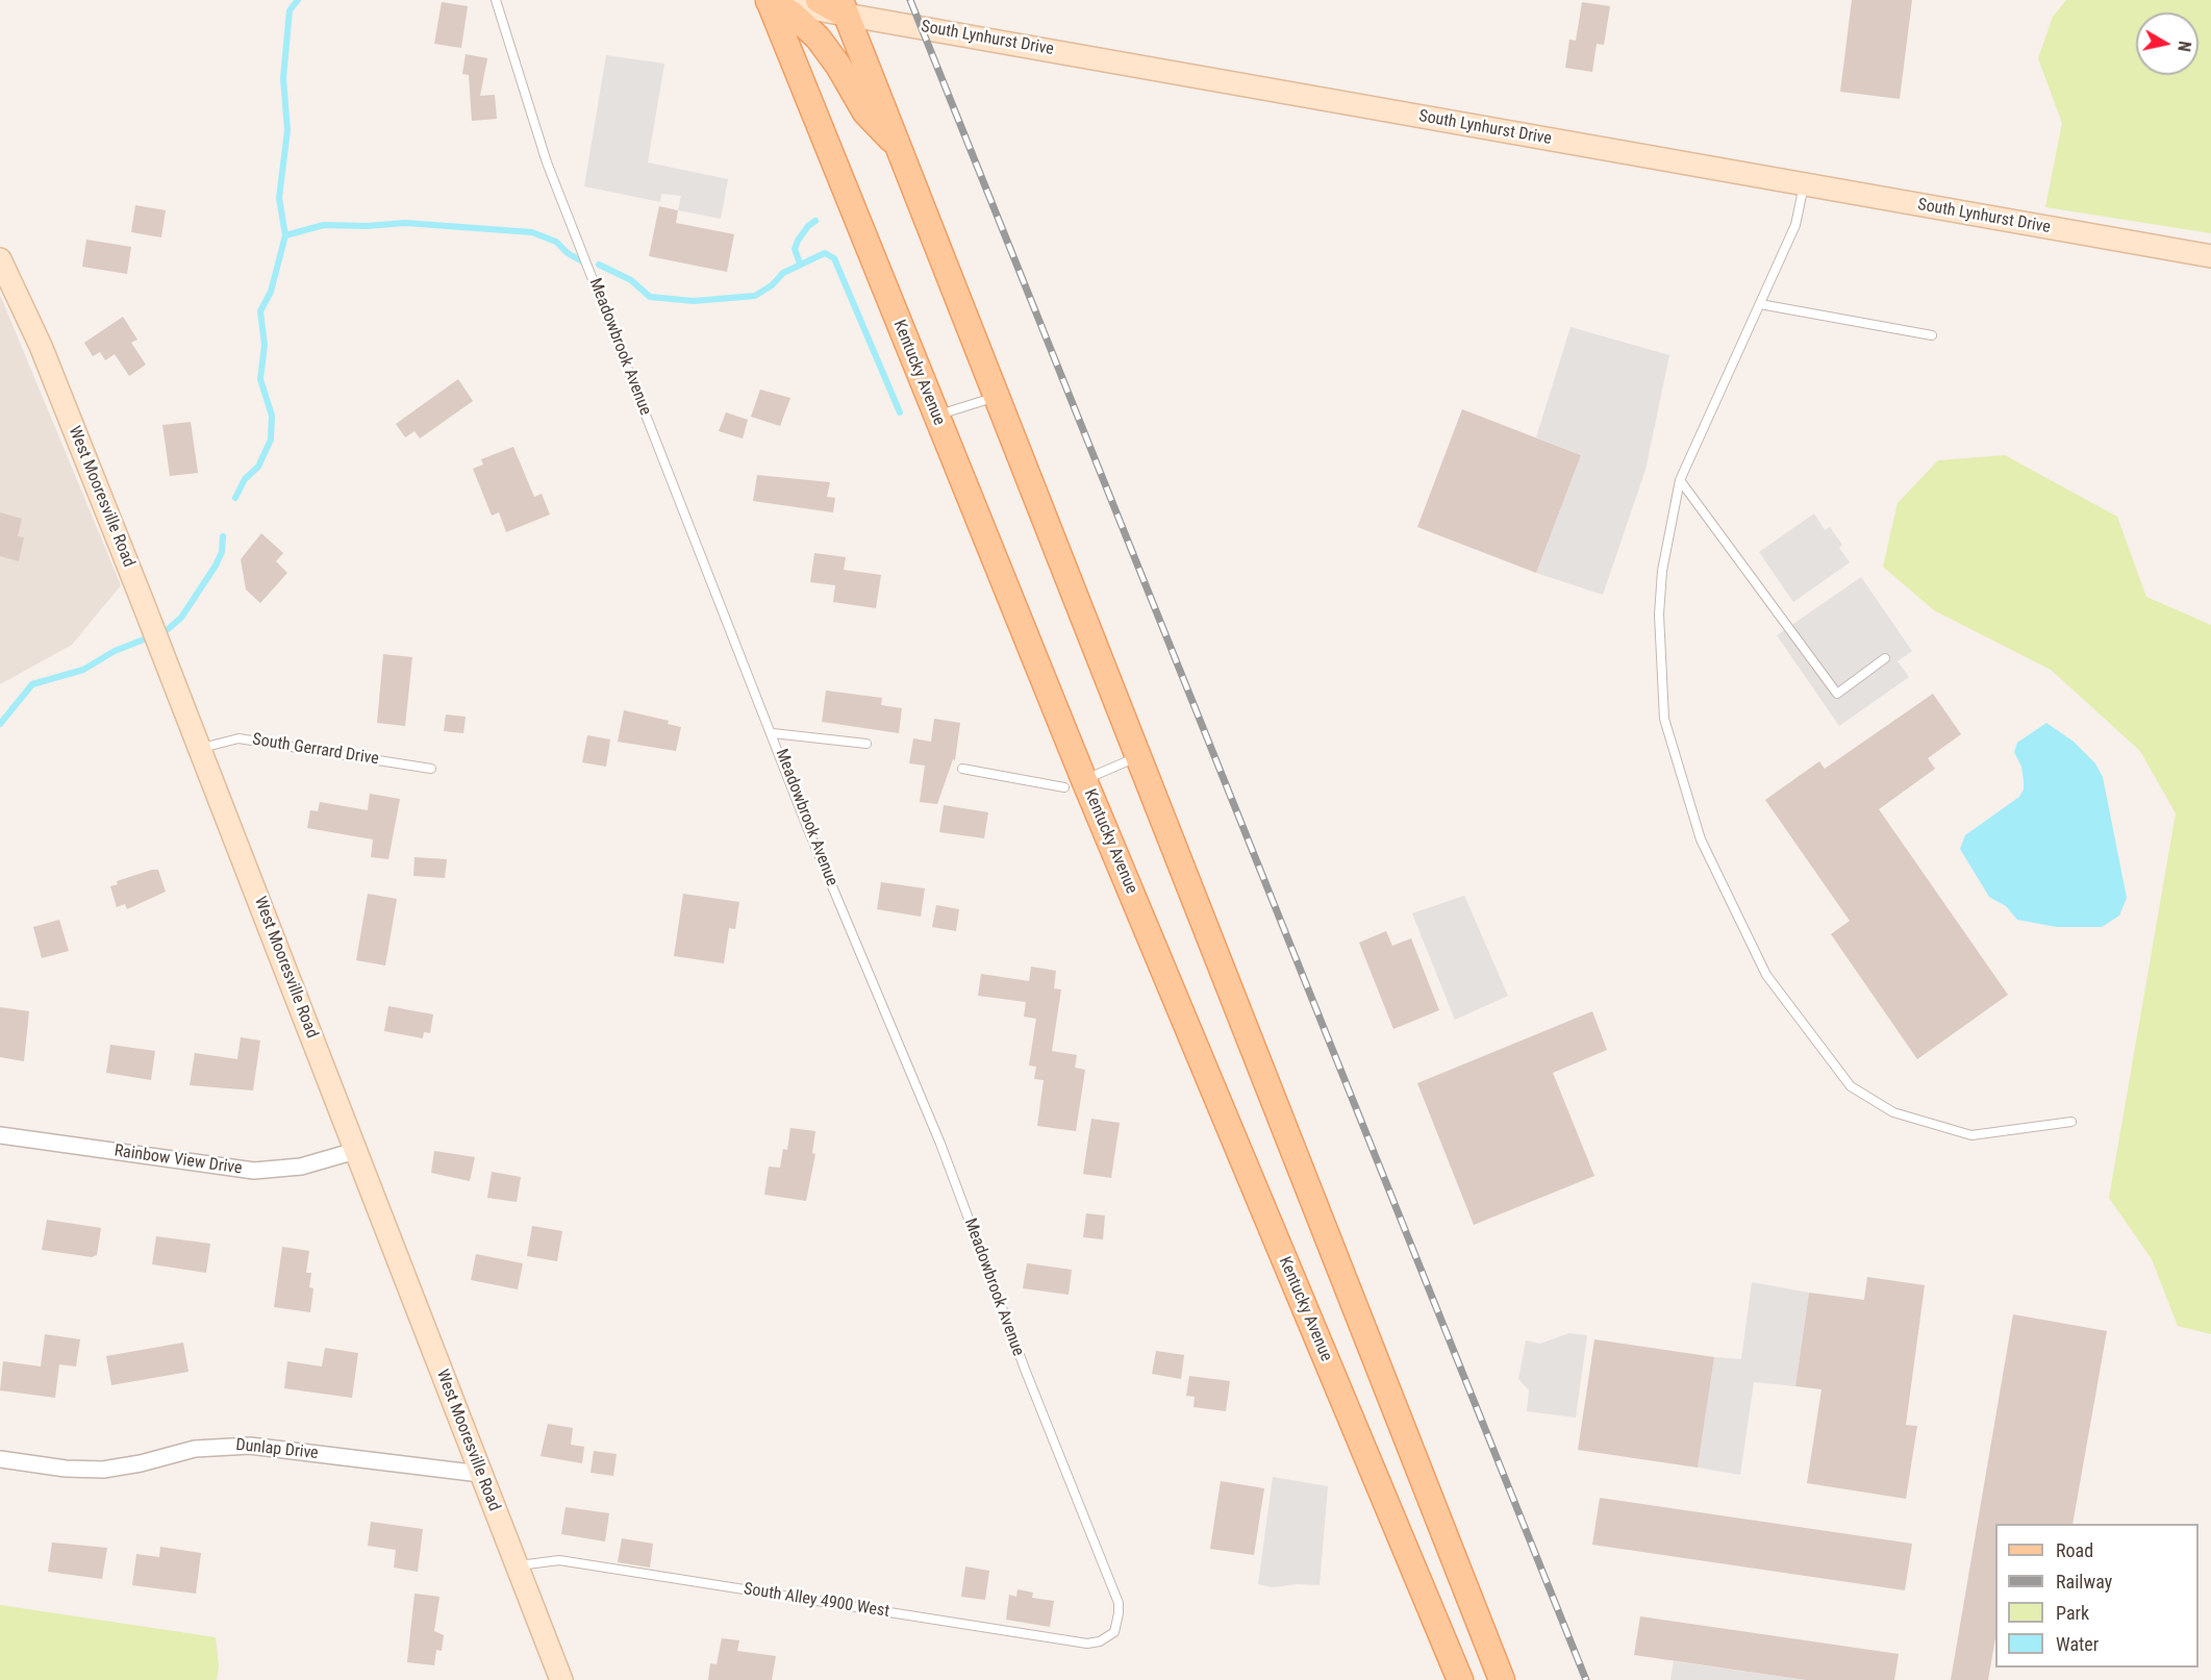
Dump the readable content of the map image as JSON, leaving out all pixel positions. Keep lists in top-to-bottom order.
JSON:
{
  "streets": {
    "main road": ["Kentucky Avenue"],
    "street": [
      "South Lynhurst Drive",
      "West Mooresville Road",
      "Rainbow View Drive",
      "Dunlap Drive"
    ],
    "lane": ["Meadowbrook Avenue", "South Gerrard Drive", "South Alley 4900 West"]
  },
  "crossings": [
    ["South Lynhurst Drive", "Kentucky Avenue"],
    ["Meadowbrook Avenue", "South Alley 4900 West"],
    ["West Mooresville Road", "South Gerrard Drive"],
    ["West Mooresville Road", "Rainbow View Drive"],
    ["West Mooresville Road", "Dunlap Drive"],
    ["West Mooresville Road", "South Alley 4900 West"]
  ],
  "legend": [
    "Road",
    "Railway",
    "Park",
    "Water"
  ],
  "north": "right"
}
